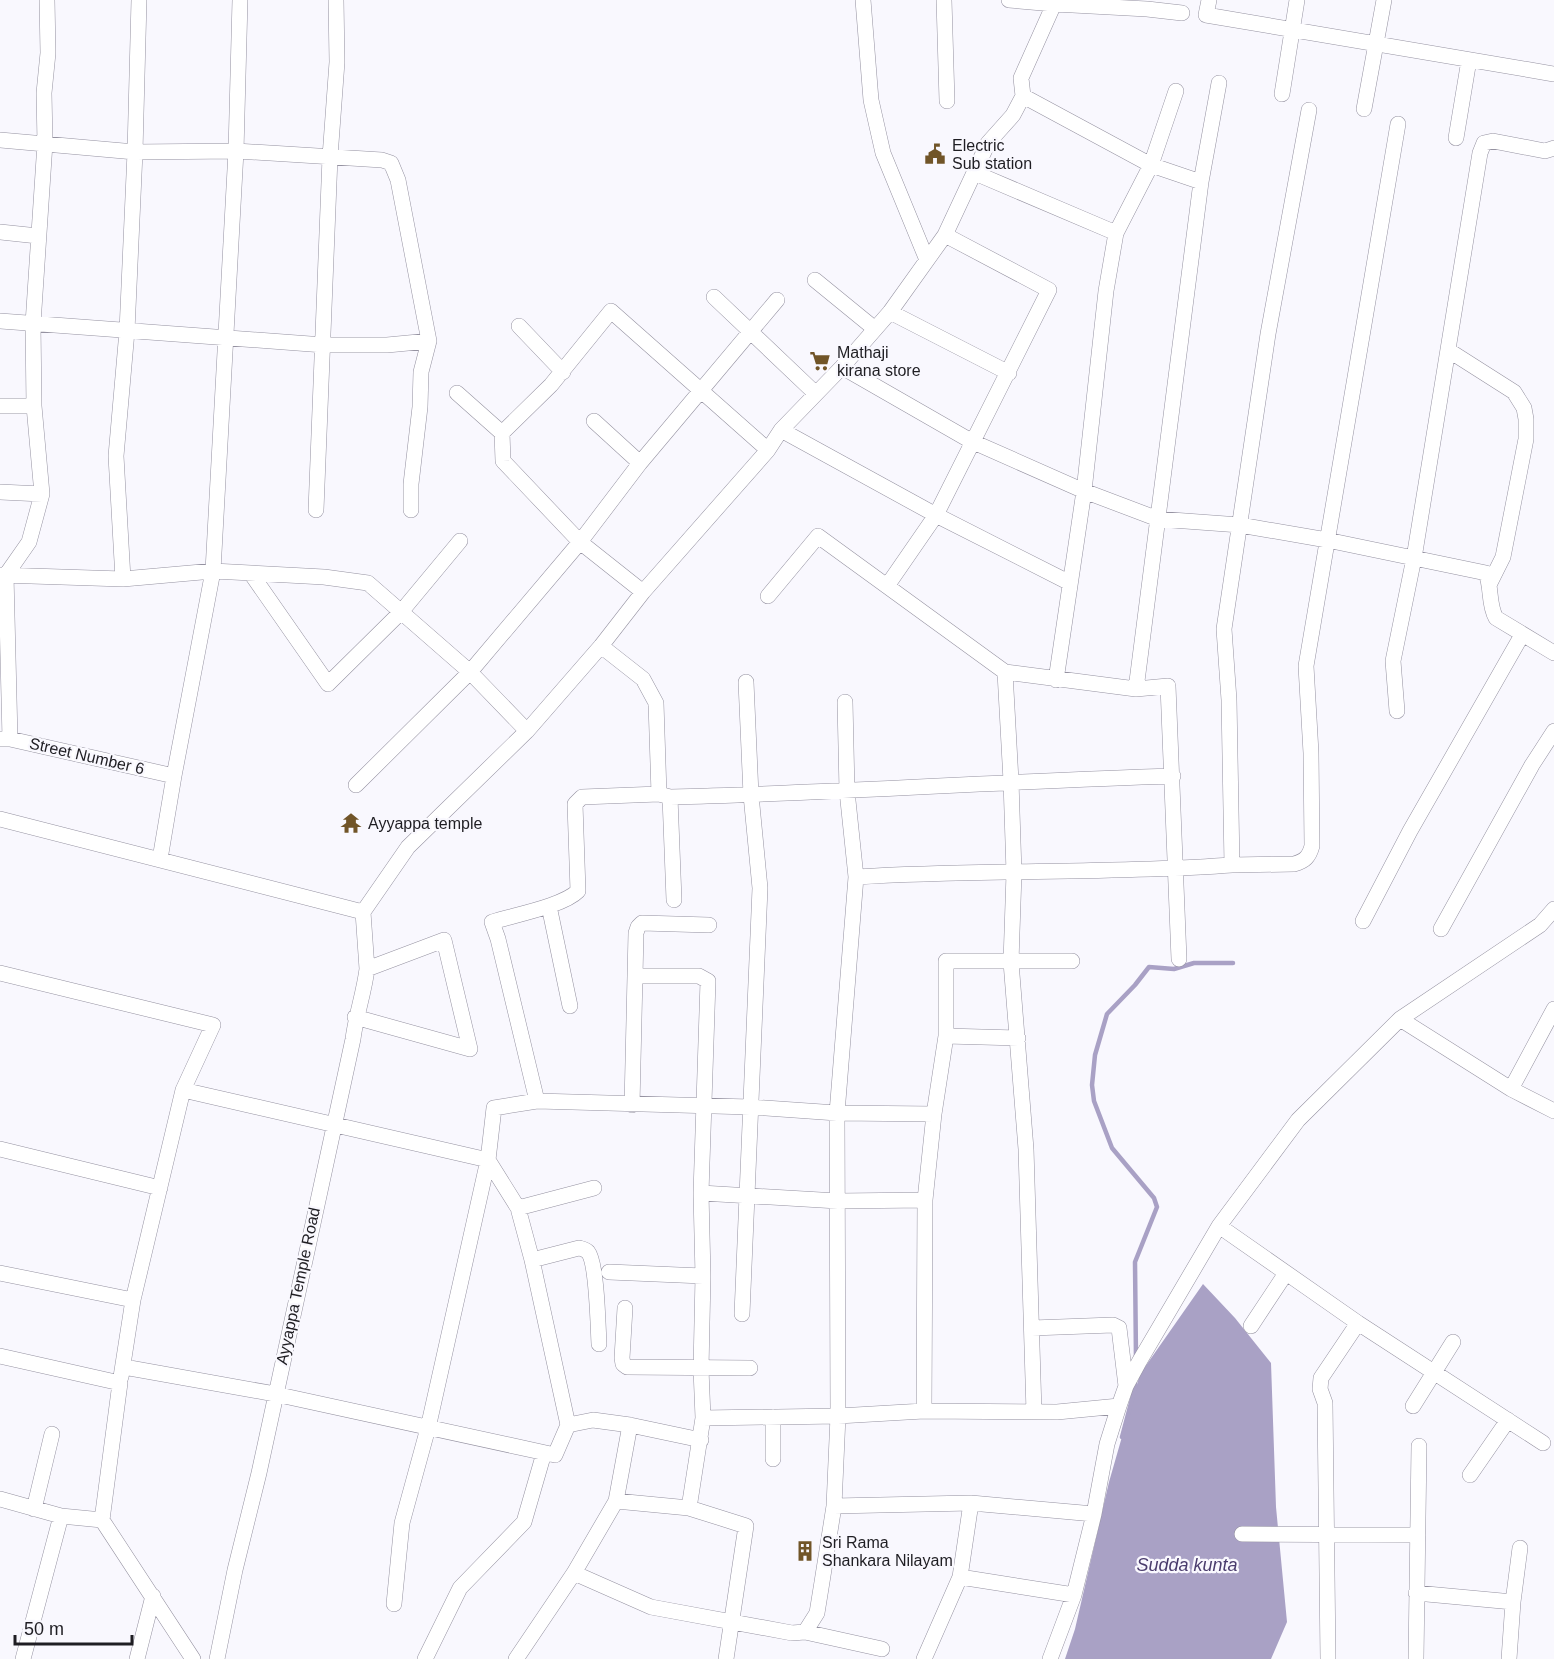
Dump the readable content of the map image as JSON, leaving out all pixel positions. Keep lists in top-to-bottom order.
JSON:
{
  "streets": {
    "street": ["Street Number 6", "Ayyappa Temple Road"]
  },
  "water": ["Sudda kunta"],
  "places": {
    "public building": ["Electric Sub station"],
    "supermarket": ["Mathaji kirana store"],
    "temple": ["Ayyappa temple"],
    "building": ["Sri Rama Shankara Nilayam"]
  },
  "scale_bar": "50 m"
}
